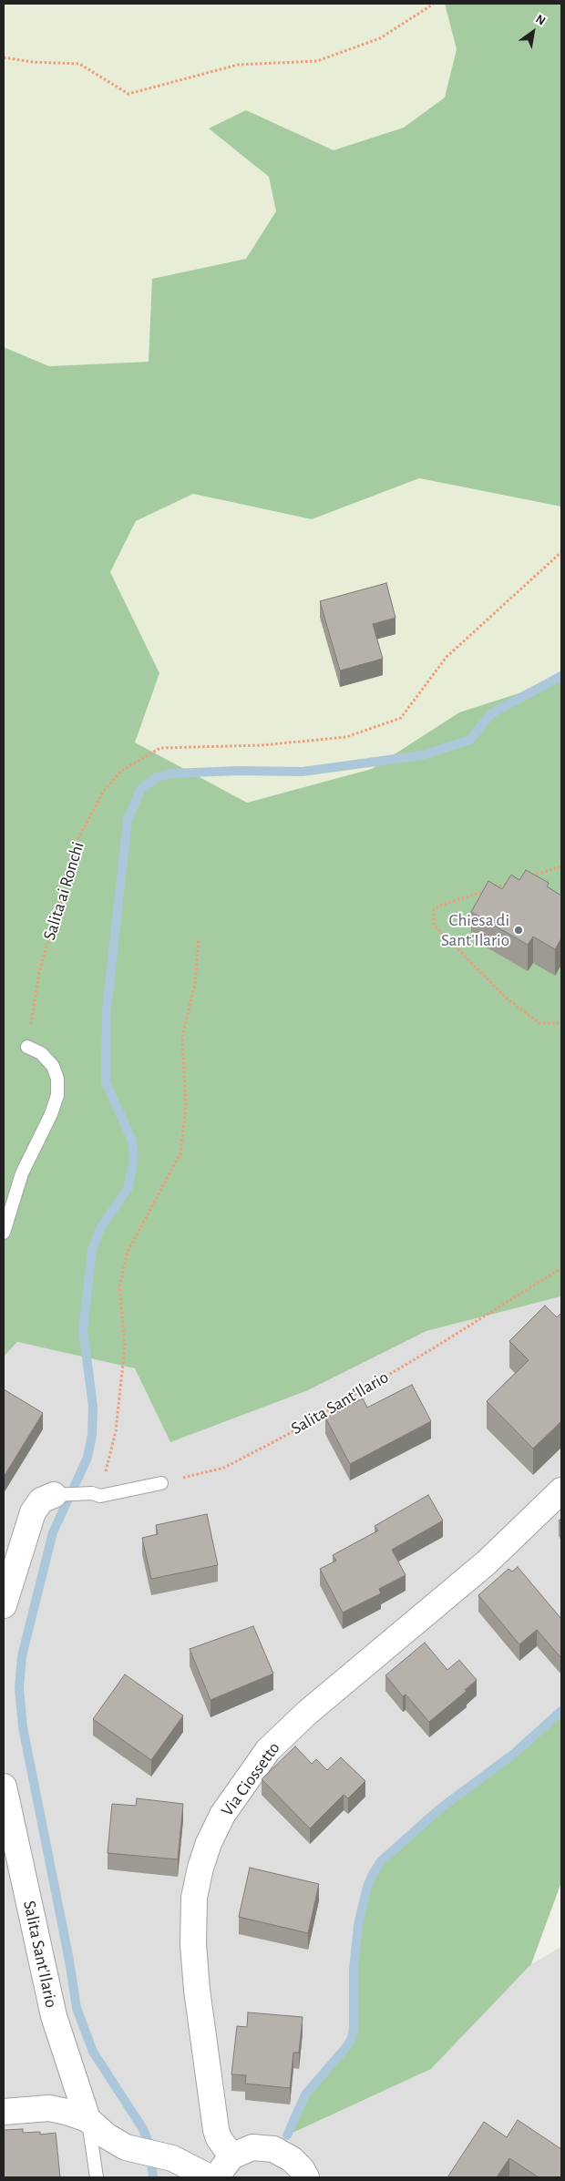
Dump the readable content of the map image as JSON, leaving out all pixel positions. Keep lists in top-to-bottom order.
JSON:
{
  "streets": {
    "street": ["Salita Sant'Ilario", "Via Ciossetto"],
    "path": ["Salita ai Ronchi"]
  },
  "places": ["Chiesa di Sant'Ilario"],
  "north": "top right"
}
